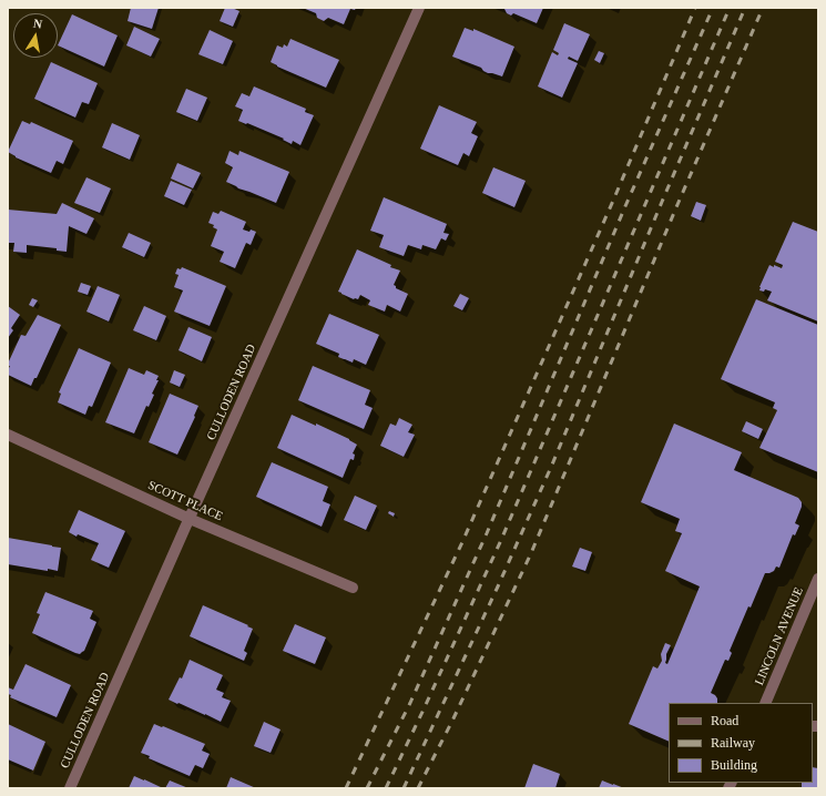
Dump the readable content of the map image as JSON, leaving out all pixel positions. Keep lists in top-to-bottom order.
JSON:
{
  "streets": {
    "street": ["CULLODEN ROAD", "SCOTT PLACE", "LINCOLN AVENUE"]
  },
  "crossings": [
    ["CULLODEN ROAD", "SCOTT PLACE"]
  ],
  "legend": ["Road", "Railway", "Building"],
  "north": "top"
}
